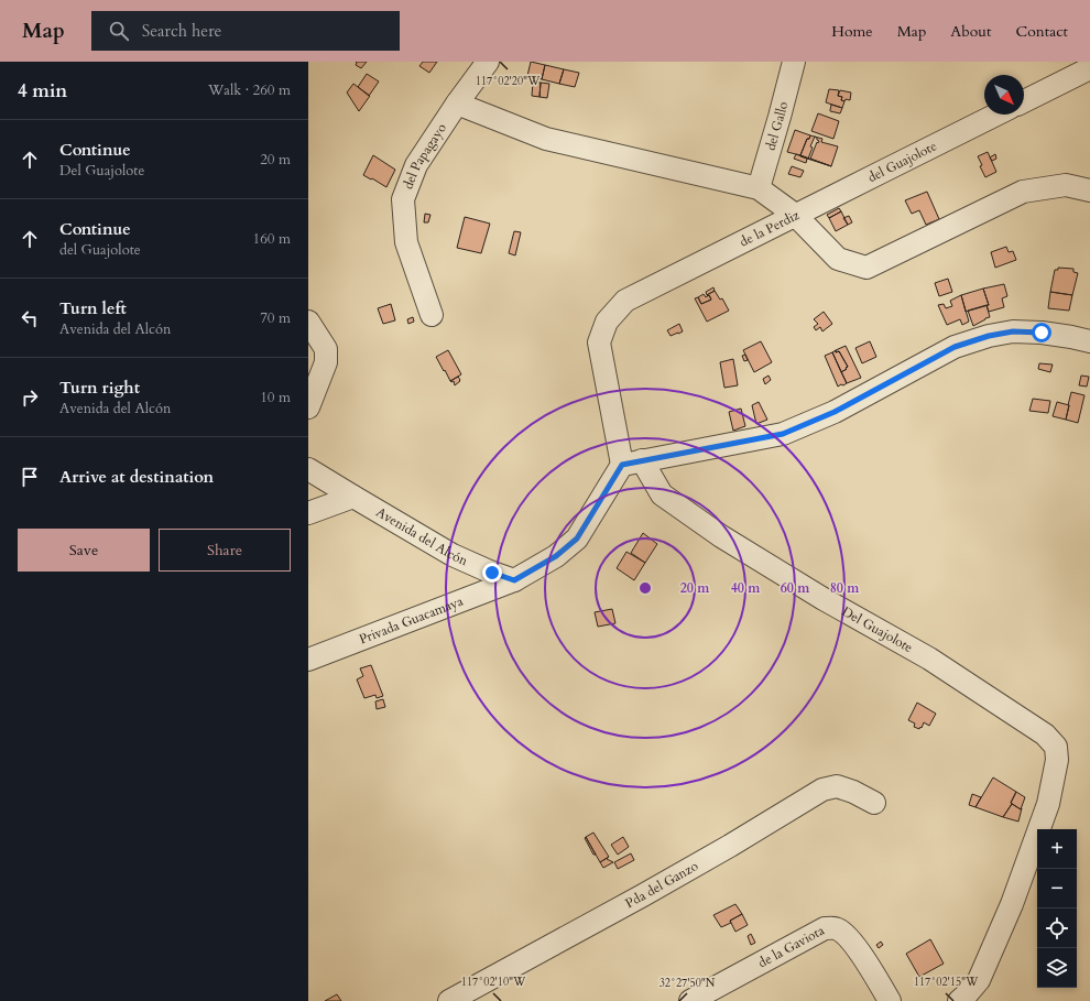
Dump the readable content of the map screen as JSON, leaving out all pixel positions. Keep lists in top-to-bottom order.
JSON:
{
  "streets": {
    "street": [
      "del Gallo",
      "del Papagayo",
      "del Guajolote",
      "de la Perdiz",
      "Avenida del Alcón",
      "Privada Guacamaya",
      "Del Guajolote",
      "Pda del Ganzo",
      "de la Gaviota"
    ]
  },
  "crossings": [
    ["del Guajolote", "de la Perdiz"],
    ["de la Perdiz", "Del Guajolote"],
    ["Avenida del Alcón", "Privada Guacamaya"]
  ],
  "north": "bottom right",
  "page": {
    "header": "Map",
    "search": "Search here",
    "nav": [
      "Home",
      "Map",
      "About",
      "Contact"
    ],
    "heading": ["4 min", "Walk · 260 m"],
    "list": [
      ["Continue", "Del Guajolote", "20 m"],
      ["Continue", "del Guajolote", "160 m"],
      ["Turn left", "Avenida del Alcón", "70 m"],
      ["Turn right", "Avenida del Alcón", "10 m"],
      "Arrive at destination"
    ],
    "buttons": ["Save", "Share"],
    "map_buttons": ["+", "−"]
  },
  "coordinates": [
    "117°02'20\"W",
    "117°02'10\"W",
    "117°02'15\"W",
    "32°27'50\"N"
  ],
  "rings": [
    "20 m",
    "40 m",
    "60 m",
    "80 m"
  ]
}
